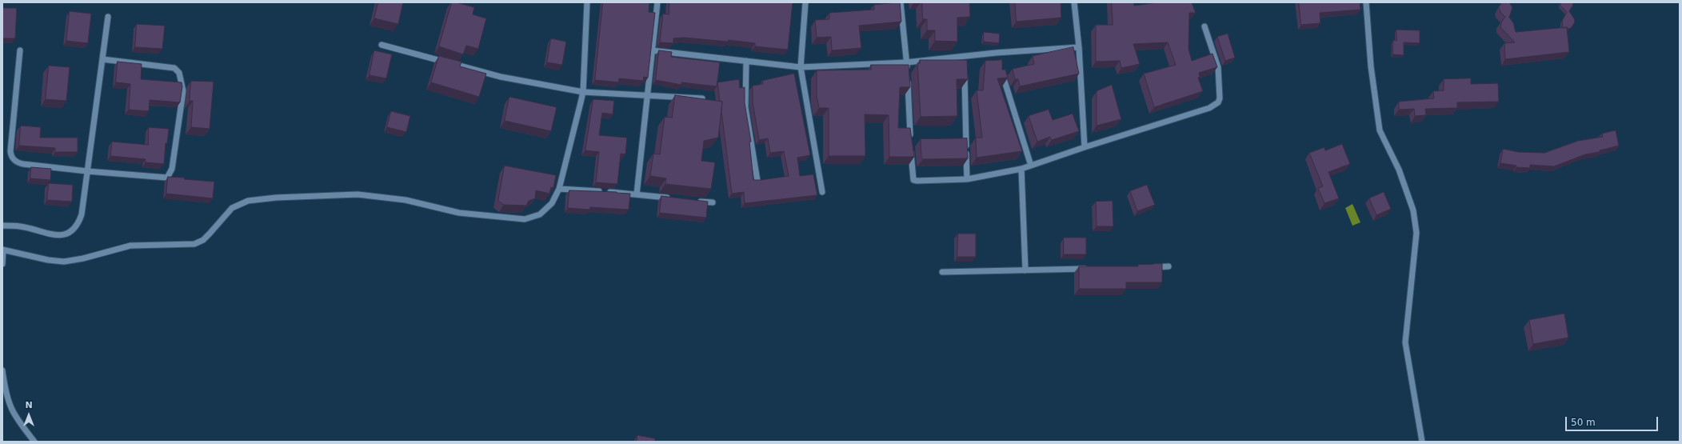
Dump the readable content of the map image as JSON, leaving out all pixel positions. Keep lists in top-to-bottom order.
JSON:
{
  "scale_bar": "50 m",
  "north": "top"
}
